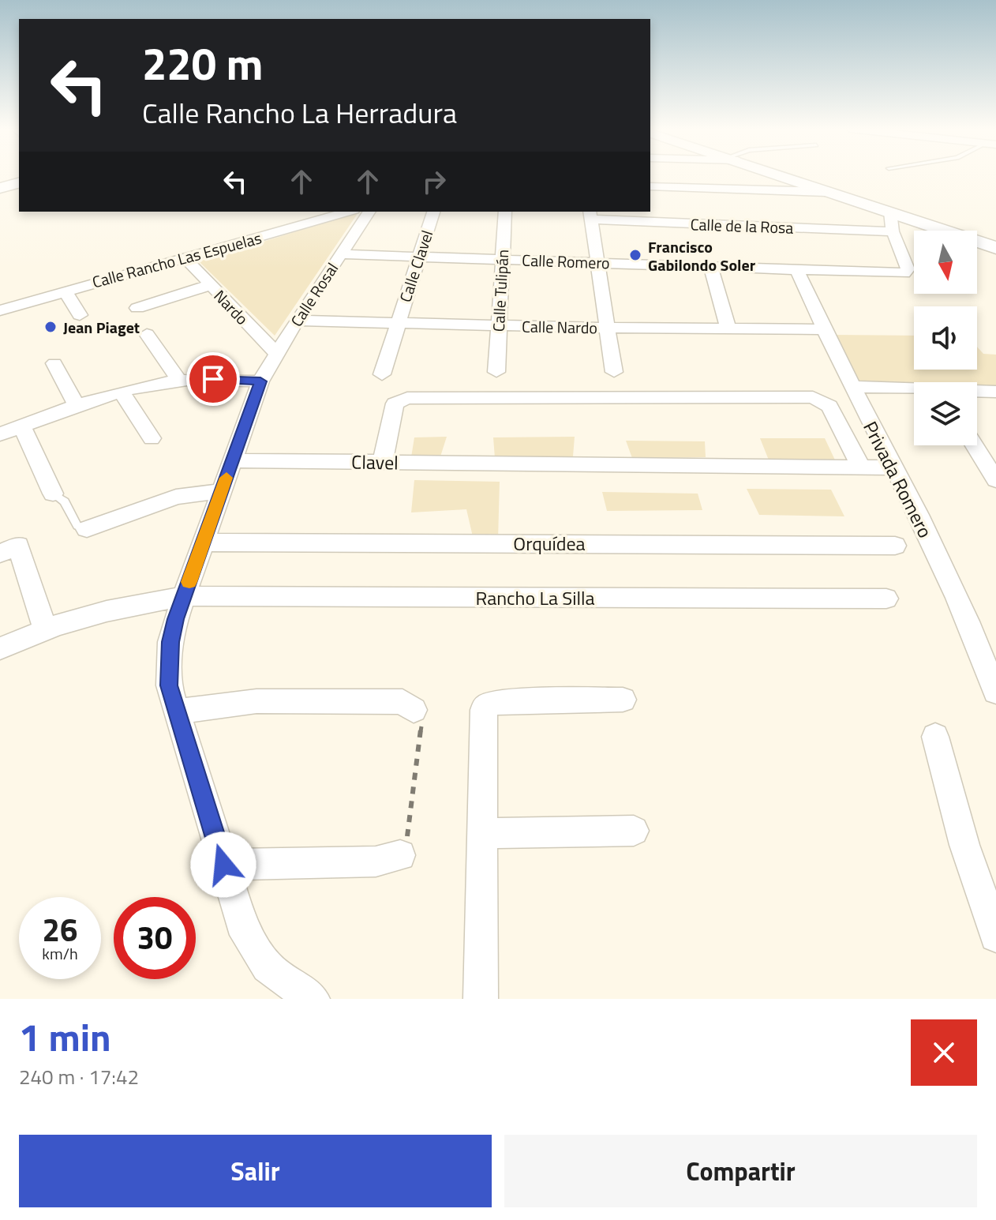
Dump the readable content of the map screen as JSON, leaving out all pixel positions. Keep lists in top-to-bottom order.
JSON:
{
  "streets": {
    "street": [
      "Calle de la Rosa",
      "Calle Rancho Las Espuelas",
      "Calle Romero",
      "Calle Clavel",
      "Calle Tulipán",
      "Calle Rosal",
      "Nardo",
      "Calle Nardo",
      "Clavel",
      "Privada Romero",
      "Orquídea",
      "Rancho La Silla"
    ]
  },
  "crossings": [
    ["Calle de la Rosa", "Calle Romero"],
    ["Calle Rancho Las Espuelas", "Nardo"],
    ["Calle Romero", "Calle Clavel"],
    ["Calle Romero", "Calle Tulipán"],
    ["Calle Romero", "Calle Rosal"],
    ["Calle Romero", "Privada Romero"],
    ["Calle Clavel", "Calle Nardo"],
    ["Calle Tulipán", "Calle Nardo"],
    ["Calle Rosal", "Nardo"],
    ["Calle Rosal", "Calle Nardo"],
    ["Calle Rosal", "Clavel"],
    ["Calle Rosal", "Orquídea"],
    ["Calle Rosal", "Rancho La Silla"],
    ["Calle Nardo", "Privada Romero"],
    ["Clavel", "Privada Romero"]
  ],
  "places": ["Francisco Gabilondo Soler", "Jean Piaget"],
  "north": "bottom",
  "page": {
    "turn": ["220 m", "Calle Rancho La Herradura"],
    "speed": "26 km/h",
    "limit": "30",
    "heading": ["1 min", "240 m · 17:42"],
    "buttons": ["Salir", "Compartir"]
  }
}
